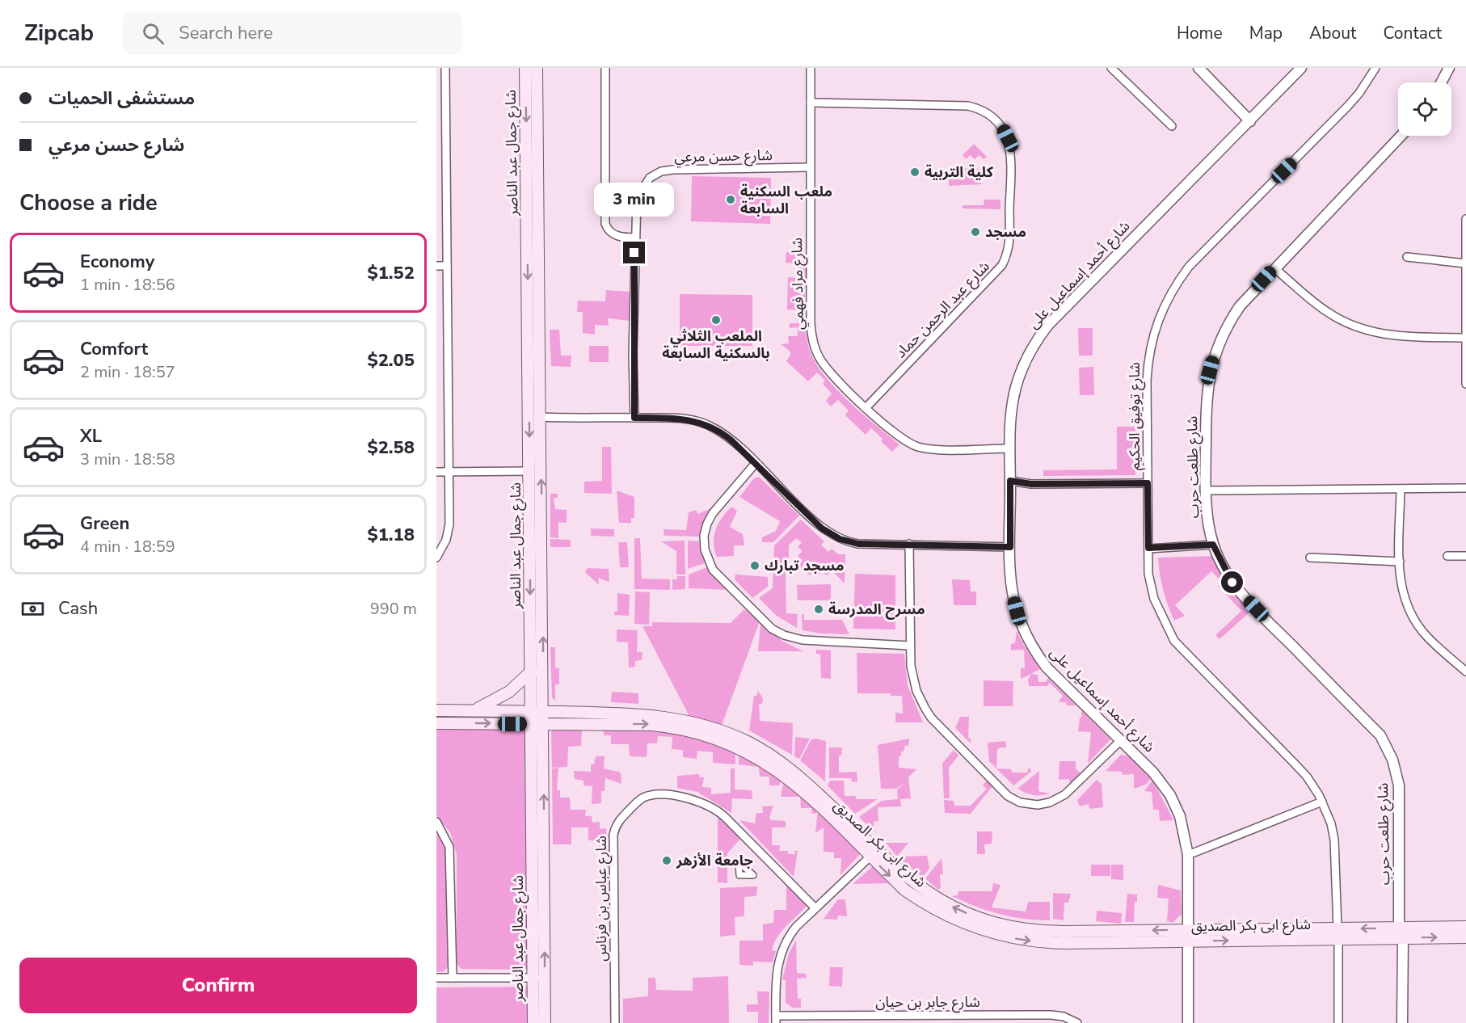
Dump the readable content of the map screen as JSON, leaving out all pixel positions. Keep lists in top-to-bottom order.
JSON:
{
  "streets": {
    "main road": ["شارع جمال عبد الناصر", "شارع ابى بكر الصديق"],
    "street": [
      "شارع حسن مرعي",
      "شارع أحمد إسماعيل على",
      "شارع مراد فهمي",
      "شارع عبد الرحمن حماد",
      "شارع توفيق الحكيم",
      "شارع طلعت حرب",
      "شارع عباس بن فرناس",
      "شارع جابر بن حيان"
    ]
  },
  "crossings": [
    ["شارع جمال عبد الناصر", "شارع ابى بكر الصديق"],
    ["شارع حسن مرعي", "شارع مراد فهمي"],
    ["شارع أحمد إسماعيل على", "شارع مراد فهمي"],
    ["شارع أحمد إسماعيل على", "شارع ابى بكر الصديق"],
    ["شارع مراد فهمي", "شارع عبد الرحمن حماد"],
    ["شارع توفيق الحكيم", "شارع ابى بكر الصديق"],
    ["شارع طلعت حرب", "شارع ابى بكر الصديق"]
  ],
  "places": [
    "كلية التربية",
    "ملعب السكنية السابعة",
    "مسجد",
    "الملعب الثلاثي بالسكنية السابعة",
    "مسجد تبارك",
    "مسرح المدرسة",
    "جامعة الأزهر"
  ],
  "page": {
    "header": "Zipcab",
    "search": "Search here",
    "nav": [
      "Home",
      "Map",
      "About",
      "Contact"
    ],
    "banner": ["مستشفى الحميات", "شارع حسن مرعي"],
    "heading": "Choose a ride",
    "bubble": "3 min",
    "list": [
      {
        "name": "Economy",
        "note": "1 min · 18:56",
        "value": "$1.52"
      },
      {
        "name": "Comfort",
        "note": "2 min · 18:57",
        "value": "$2.05"
      },
      {
        "name": "XL",
        "note": "3 min · 18:58",
        "value": "$2.58"
      },
      {
        "name": "Green",
        "note": "4 min · 18:59",
        "value": "$1.18"
      }
    ],
    "pay": ["Cash", "990 m"],
    "buttons": "Confirm"
  }
}
